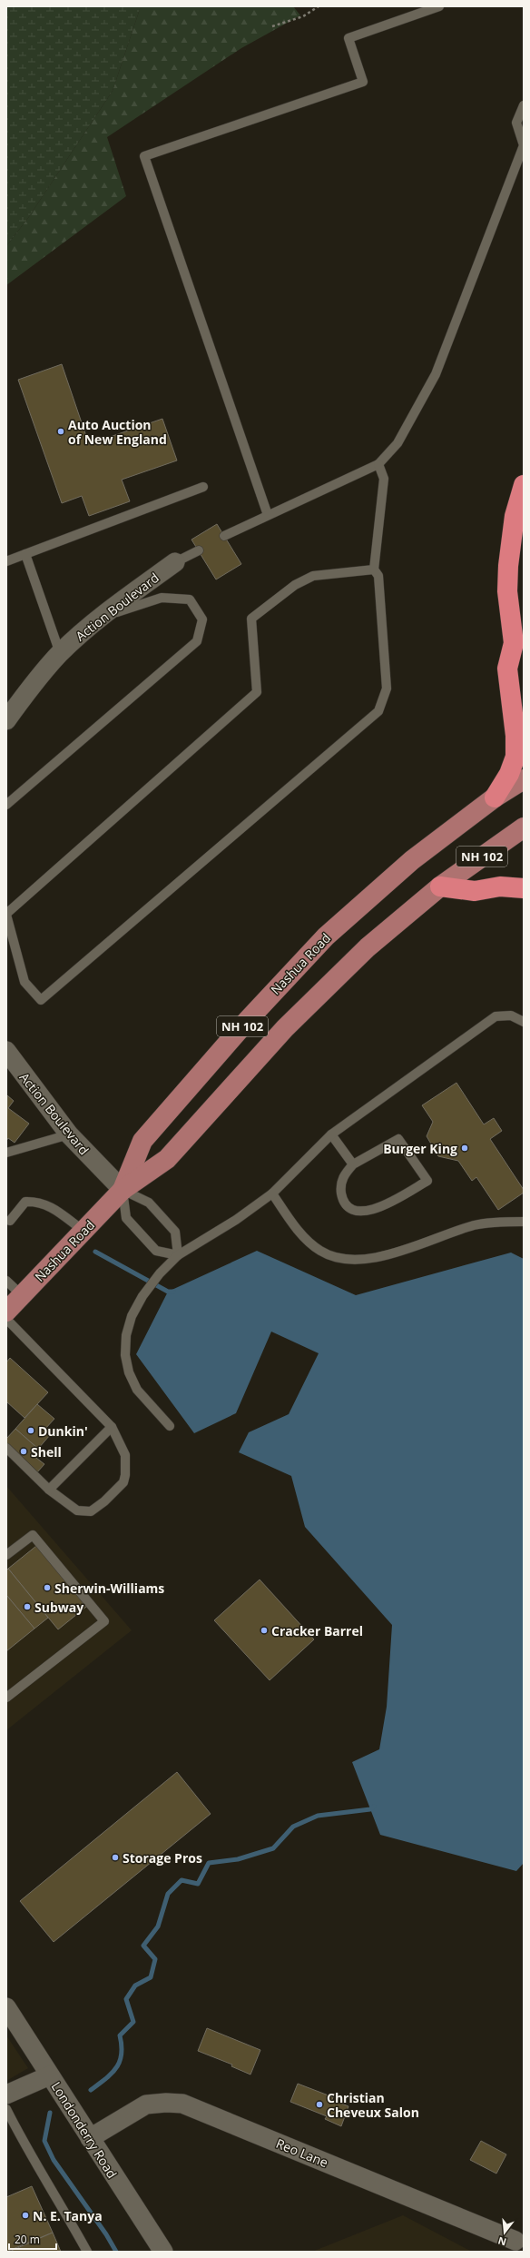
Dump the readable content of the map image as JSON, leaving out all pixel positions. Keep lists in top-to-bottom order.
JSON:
{
  "streets": {
    "main road": ["NH 102", "Nashua Road"],
    "street": ["Action Boulevard", "Londonderry Road", "Reo Lane"]
  },
  "crossings": [
    ["Action Boulevard", "Nashua Road"],
    ["Londonderry Road", "Reo Lane"]
  ],
  "places": [
    "Auto Auction of New England",
    "Burger King",
    "Dunkin'",
    "Shell",
    "Sherwin-Williams",
    "Subway",
    "Cracker Barrel",
    "Storage Pros",
    "Christian Cheveux Salon",
    "N. E. Tanya"
  ],
  "scale_bar": "20 m",
  "north": "bottom"
}
